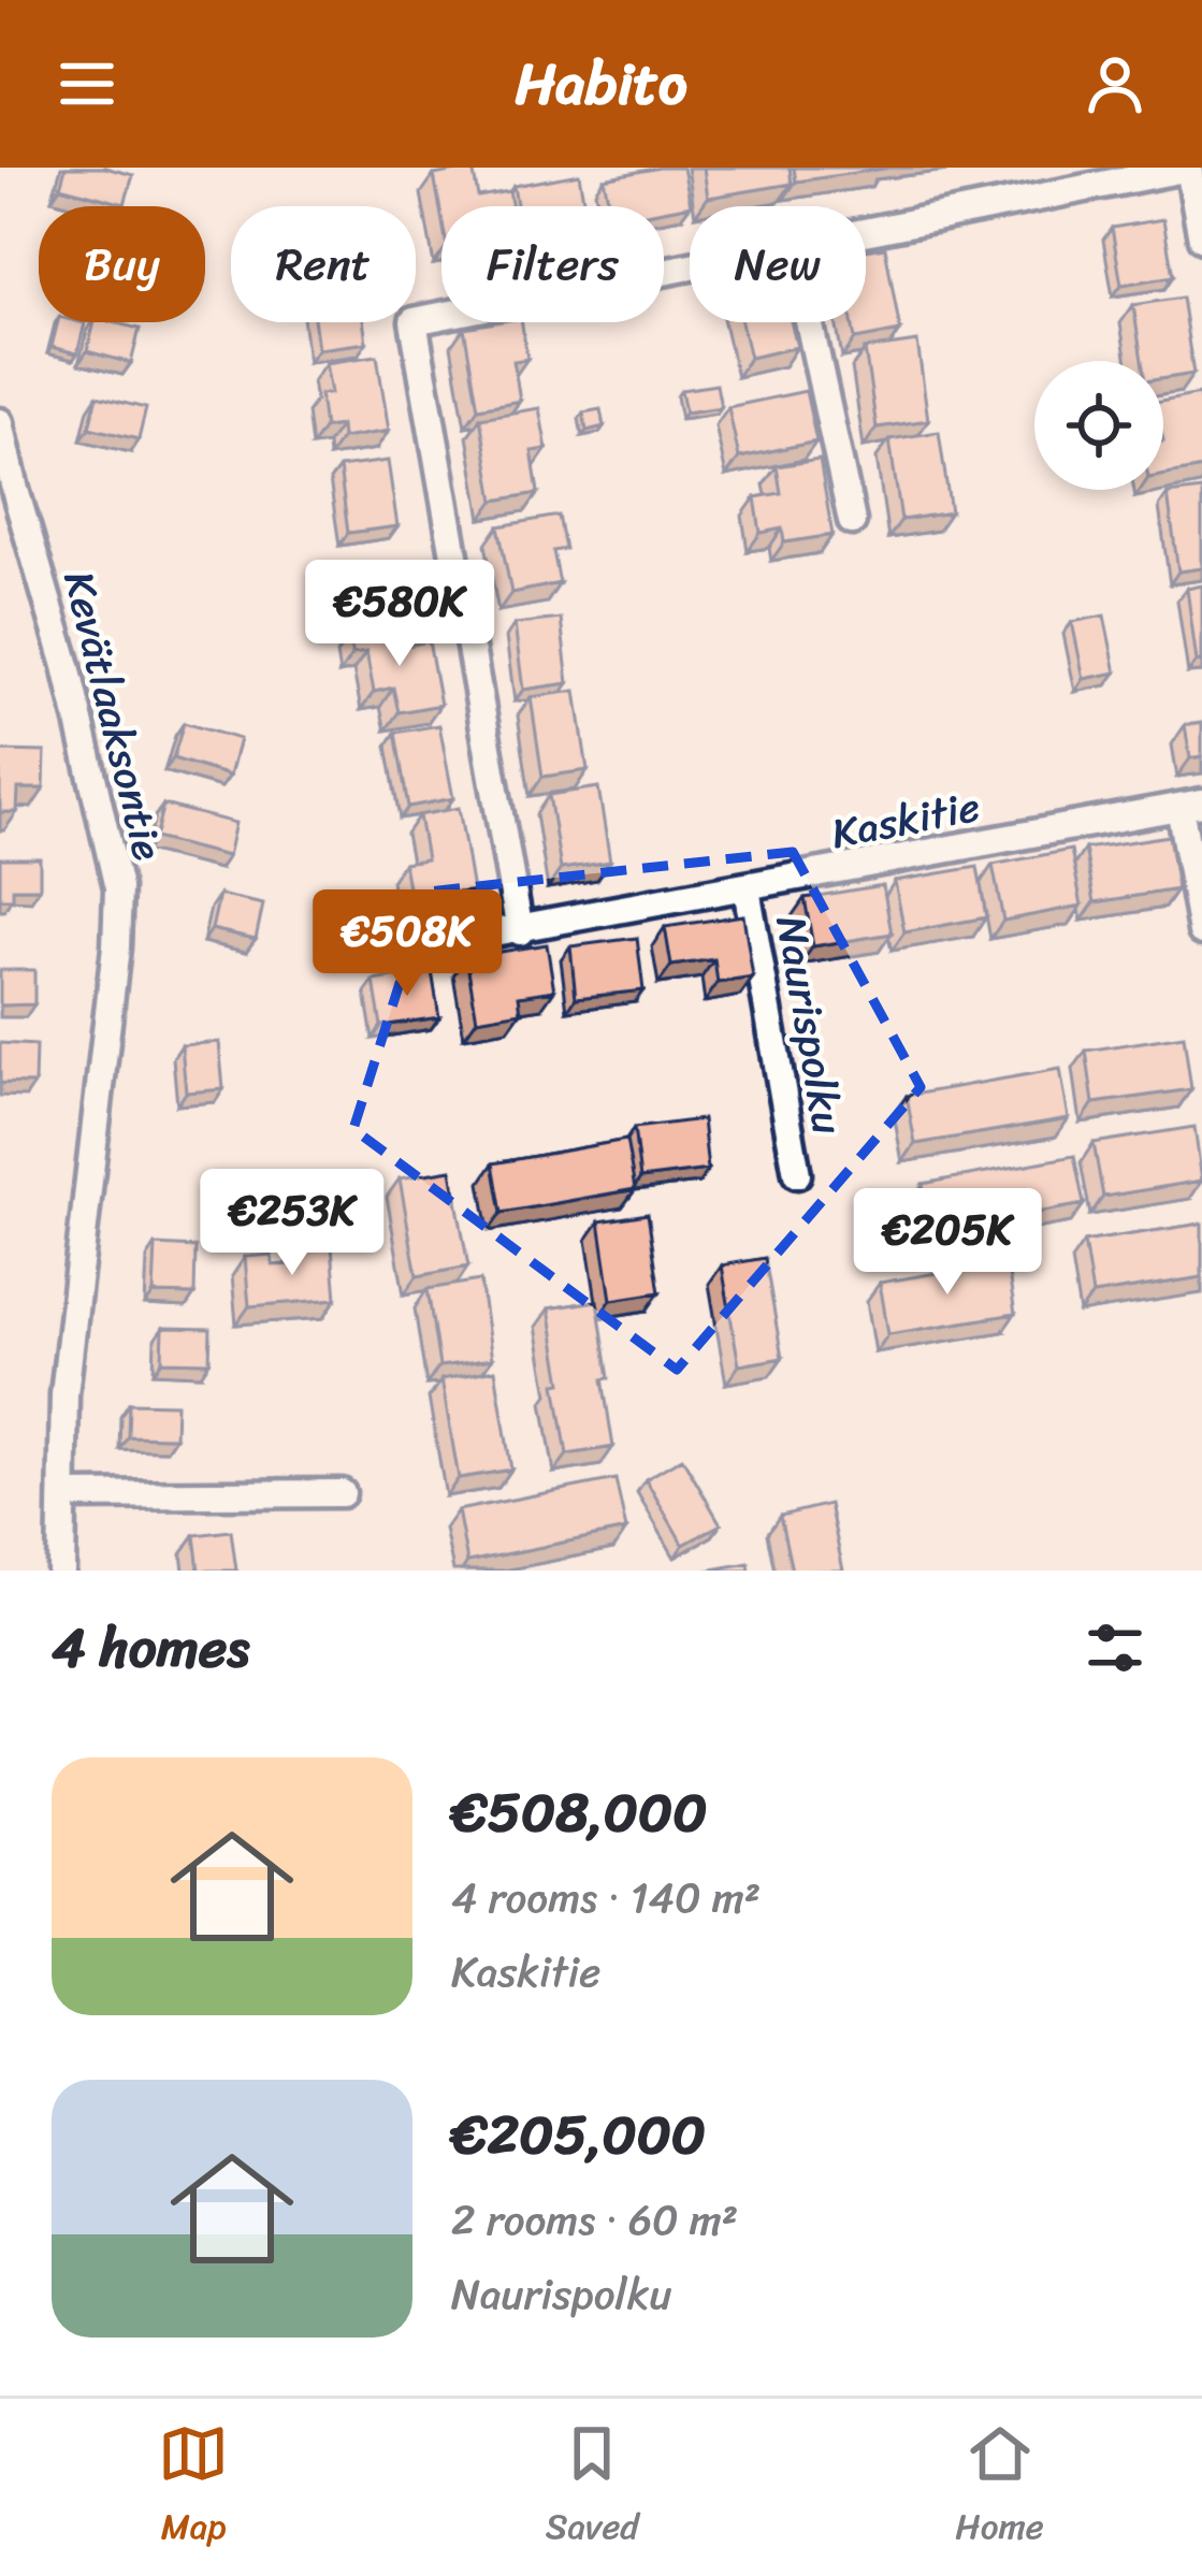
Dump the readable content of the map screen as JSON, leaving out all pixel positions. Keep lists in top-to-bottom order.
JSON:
{
  "streets": {
    "street": ["Kevätlaaksontie", "Kaskitie", "Naurispolku"]
  },
  "crossings": [
    ["Kaskitie", "Naurispolku"]
  ],
  "page": {
    "header": "Habito",
    "chip": [
      "Buy",
      "Rent",
      "Filters",
      "New"
    ],
    "price": [
      "€580K",
      "€508K",
      "€253K",
      "€205K"
    ],
    "heading": "4 homes",
    "list": [
      {
        "name": "€508,000",
        "note": "4 rooms · 140 m² · Kaskitie"
      },
      {
        "name": "€205,000",
        "note": "2 rooms · 60 m² · Naurispolku"
      }
    ],
    "tabs": ["Map", "Saved", "Home"]
  }
}
